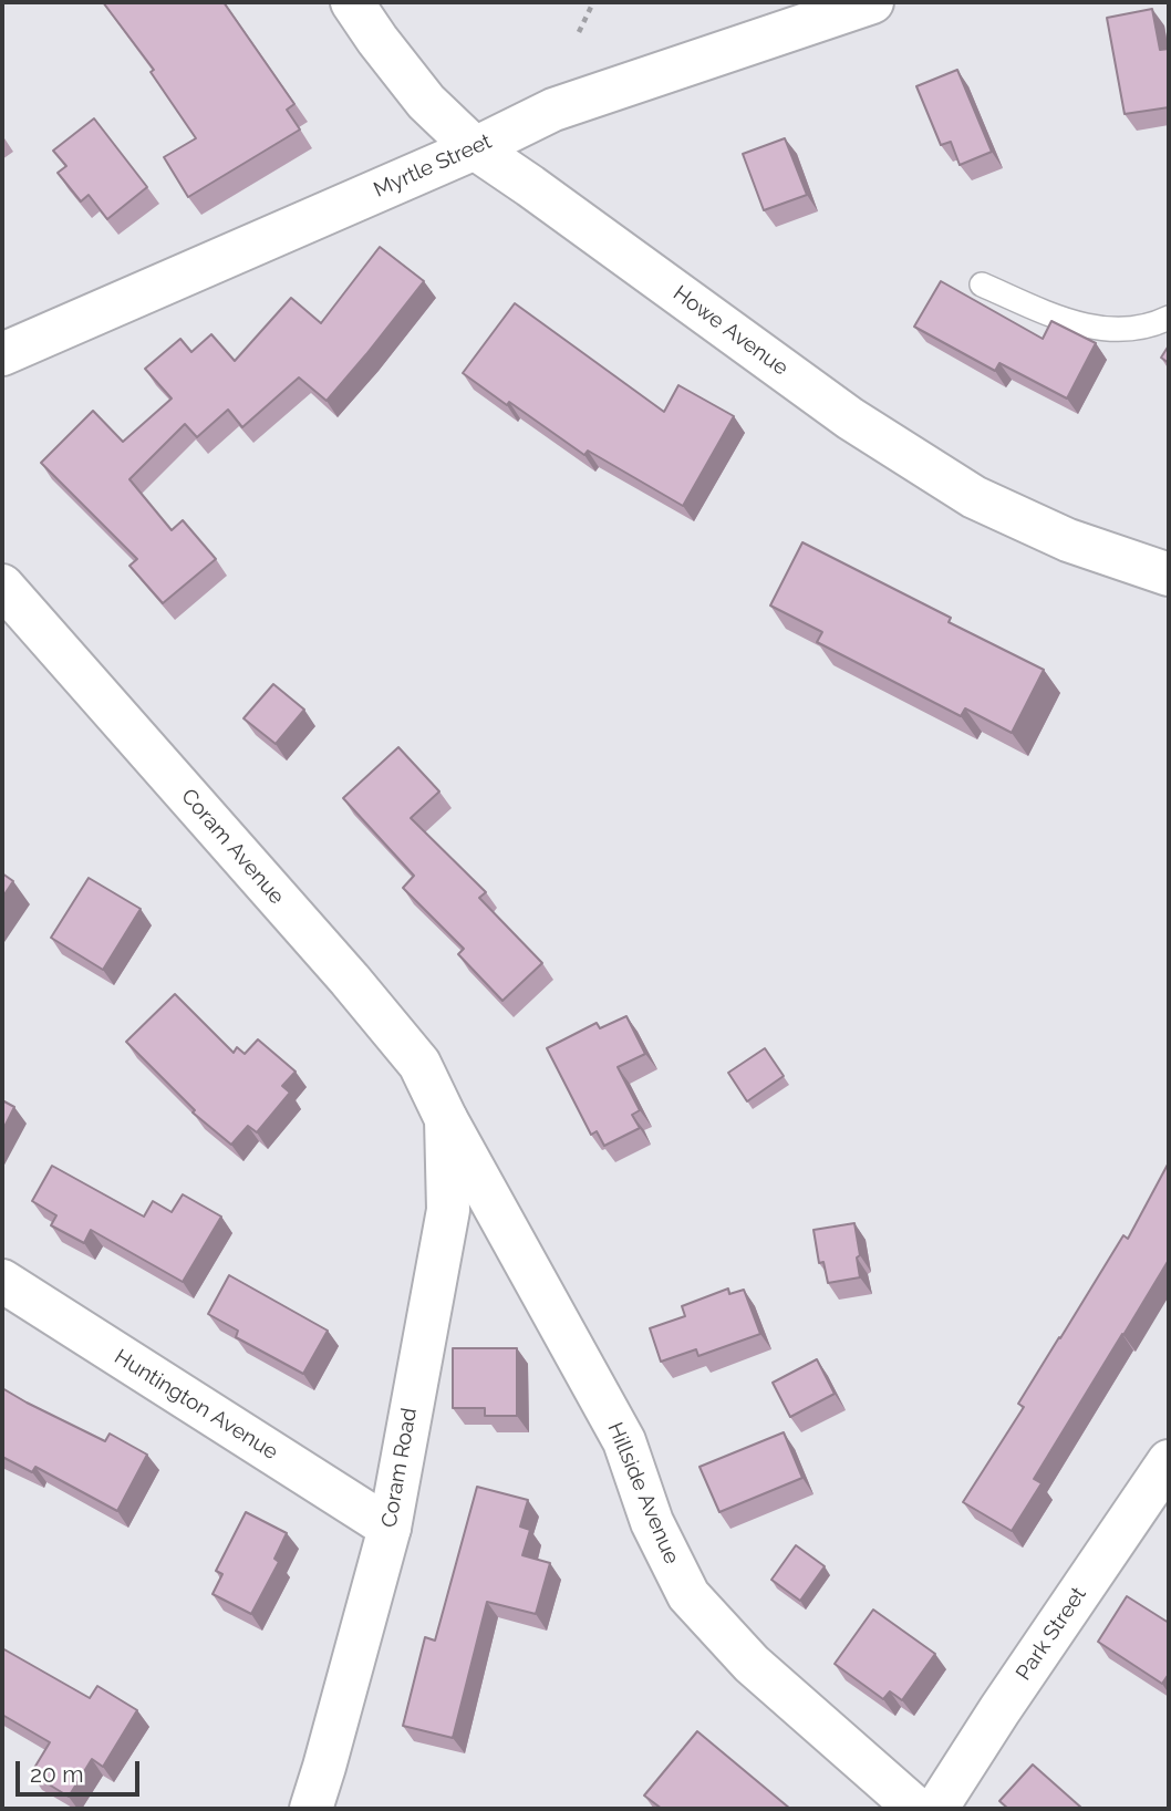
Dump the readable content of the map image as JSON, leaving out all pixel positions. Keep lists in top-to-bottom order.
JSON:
{
  "streets": {
    "street": [
      "Myrtle Street",
      "Howe Avenue",
      "Coram Avenue",
      "Huntington Avenue",
      "Coram Road",
      "Hillside Avenue",
      "Park Street"
    ]
  },
  "crossings": [
    ["Myrtle Street", "Howe Avenue"],
    ["Coram Avenue", "Coram Road"],
    ["Coram Avenue", "Hillside Avenue"],
    ["Huntington Avenue", "Coram Road"],
    ["Coram Road", "Hillside Avenue"]
  ],
  "scale_bar": "20 m"
}
